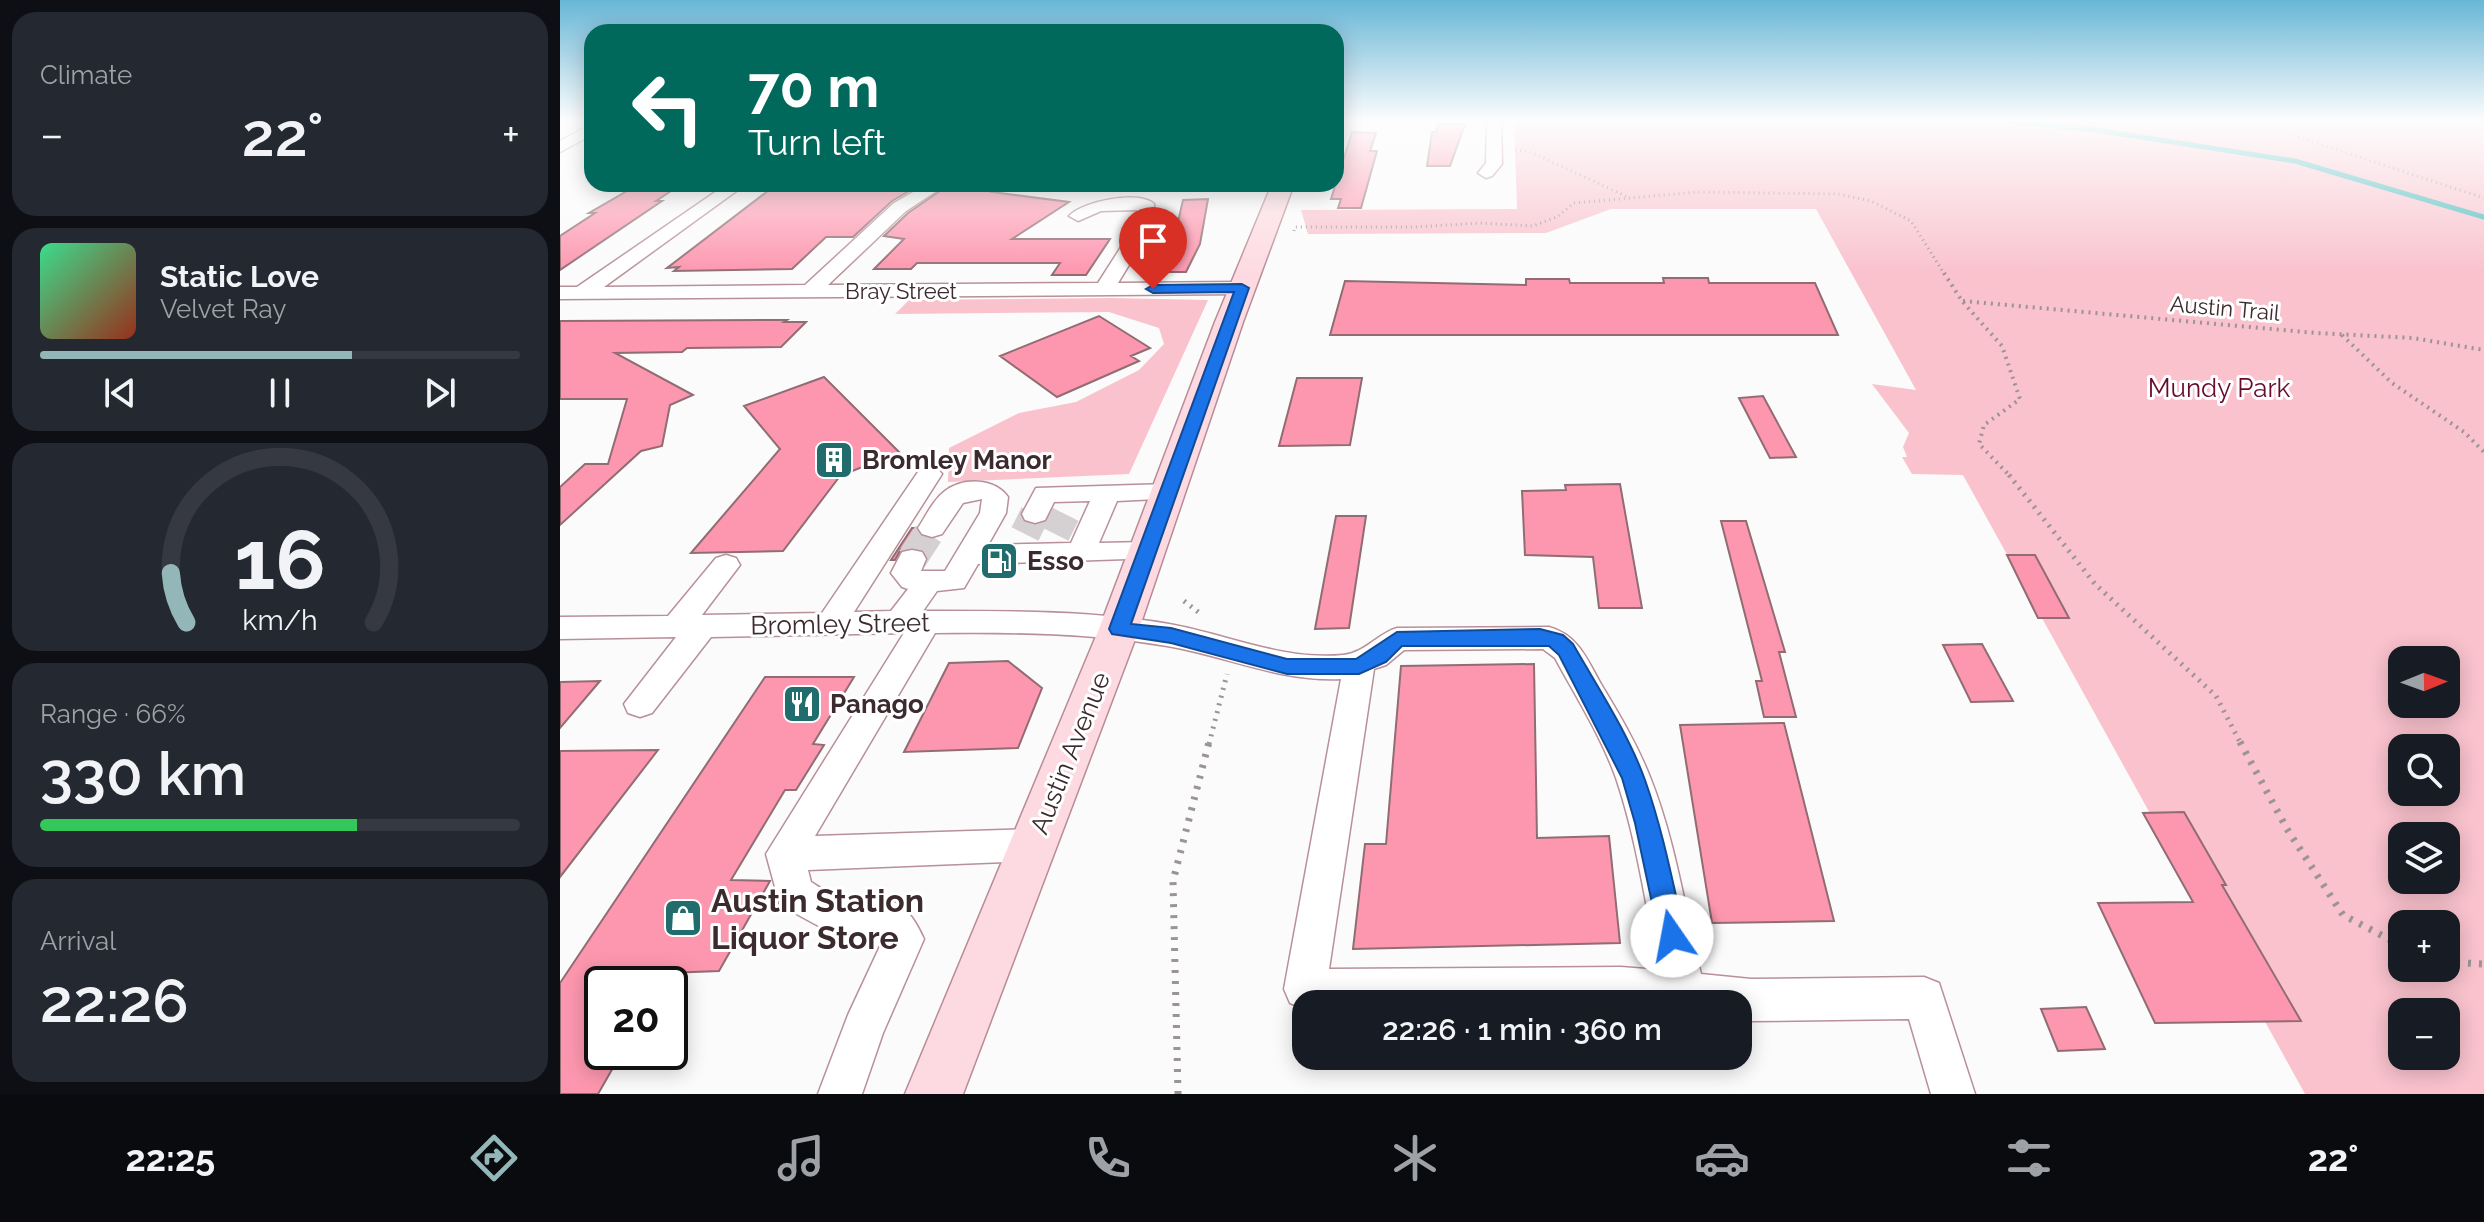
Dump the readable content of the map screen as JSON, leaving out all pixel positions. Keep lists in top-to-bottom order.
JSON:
{
  "streets": {
    "main road": ["Austin Avenue"],
    "street": ["Bray Street", "Bromley Street"],
    "path": ["Austin Trail"]
  },
  "crossings": [
    ["Bray Street", "Austin Avenue"],
    ["Bromley Street", "Austin Avenue"]
  ],
  "parks": ["Mundy Park"],
  "places": {
    "building": ["Bromley Manor"],
    "fuel station": ["Esso"],
    "restaurant": ["Panago"],
    "shop": ["Austin Station Liquor Store"]
  },
  "north": "right",
  "page": {
    "tile": [
      "Climate",
      ["Range · 66%", "330 km"],
      ["Arrival", "22:26"]
    ],
    "turn": ["70 m", "Turn left"],
    "heat": ["−", "22°", "+"],
    "song": ["Static Love", "Velvet Ray"],
    "map_buttons": ["+", "−"],
    "limit": "20",
    "trip": "22:26 · 1 min · 360 m",
    "tabs": ["22:25", "22°"],
    "gauge": ["16", "km/h"]
  }
}
